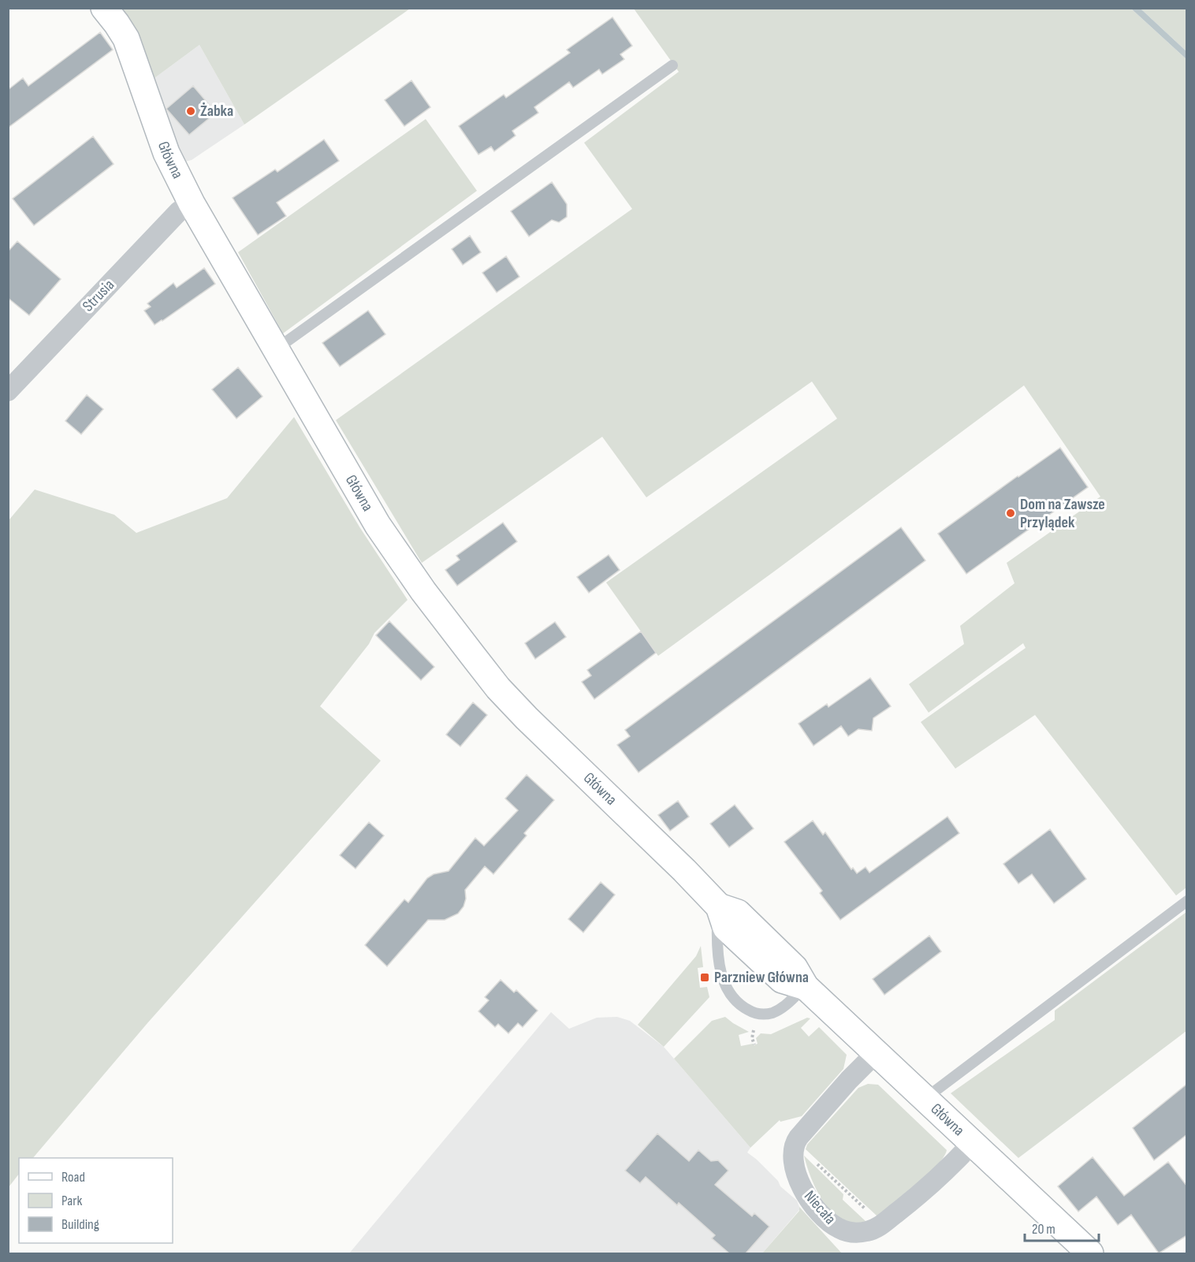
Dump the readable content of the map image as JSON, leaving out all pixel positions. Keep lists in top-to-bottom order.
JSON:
{
  "streets": {
    "street": ["Główna", "Strusia", "Niecała"]
  },
  "crossings": [
    ["Główna", "Strusia"],
    ["Główna", "Niecała"]
  ],
  "places": {
    "other": ["Żabka", "Dom na Zawsze Przylądek"],
    "transit": ["Parzniew Główna"]
  },
  "legend": ["Road", "Park", "Building"],
  "scale_bar": "20 m"
}
